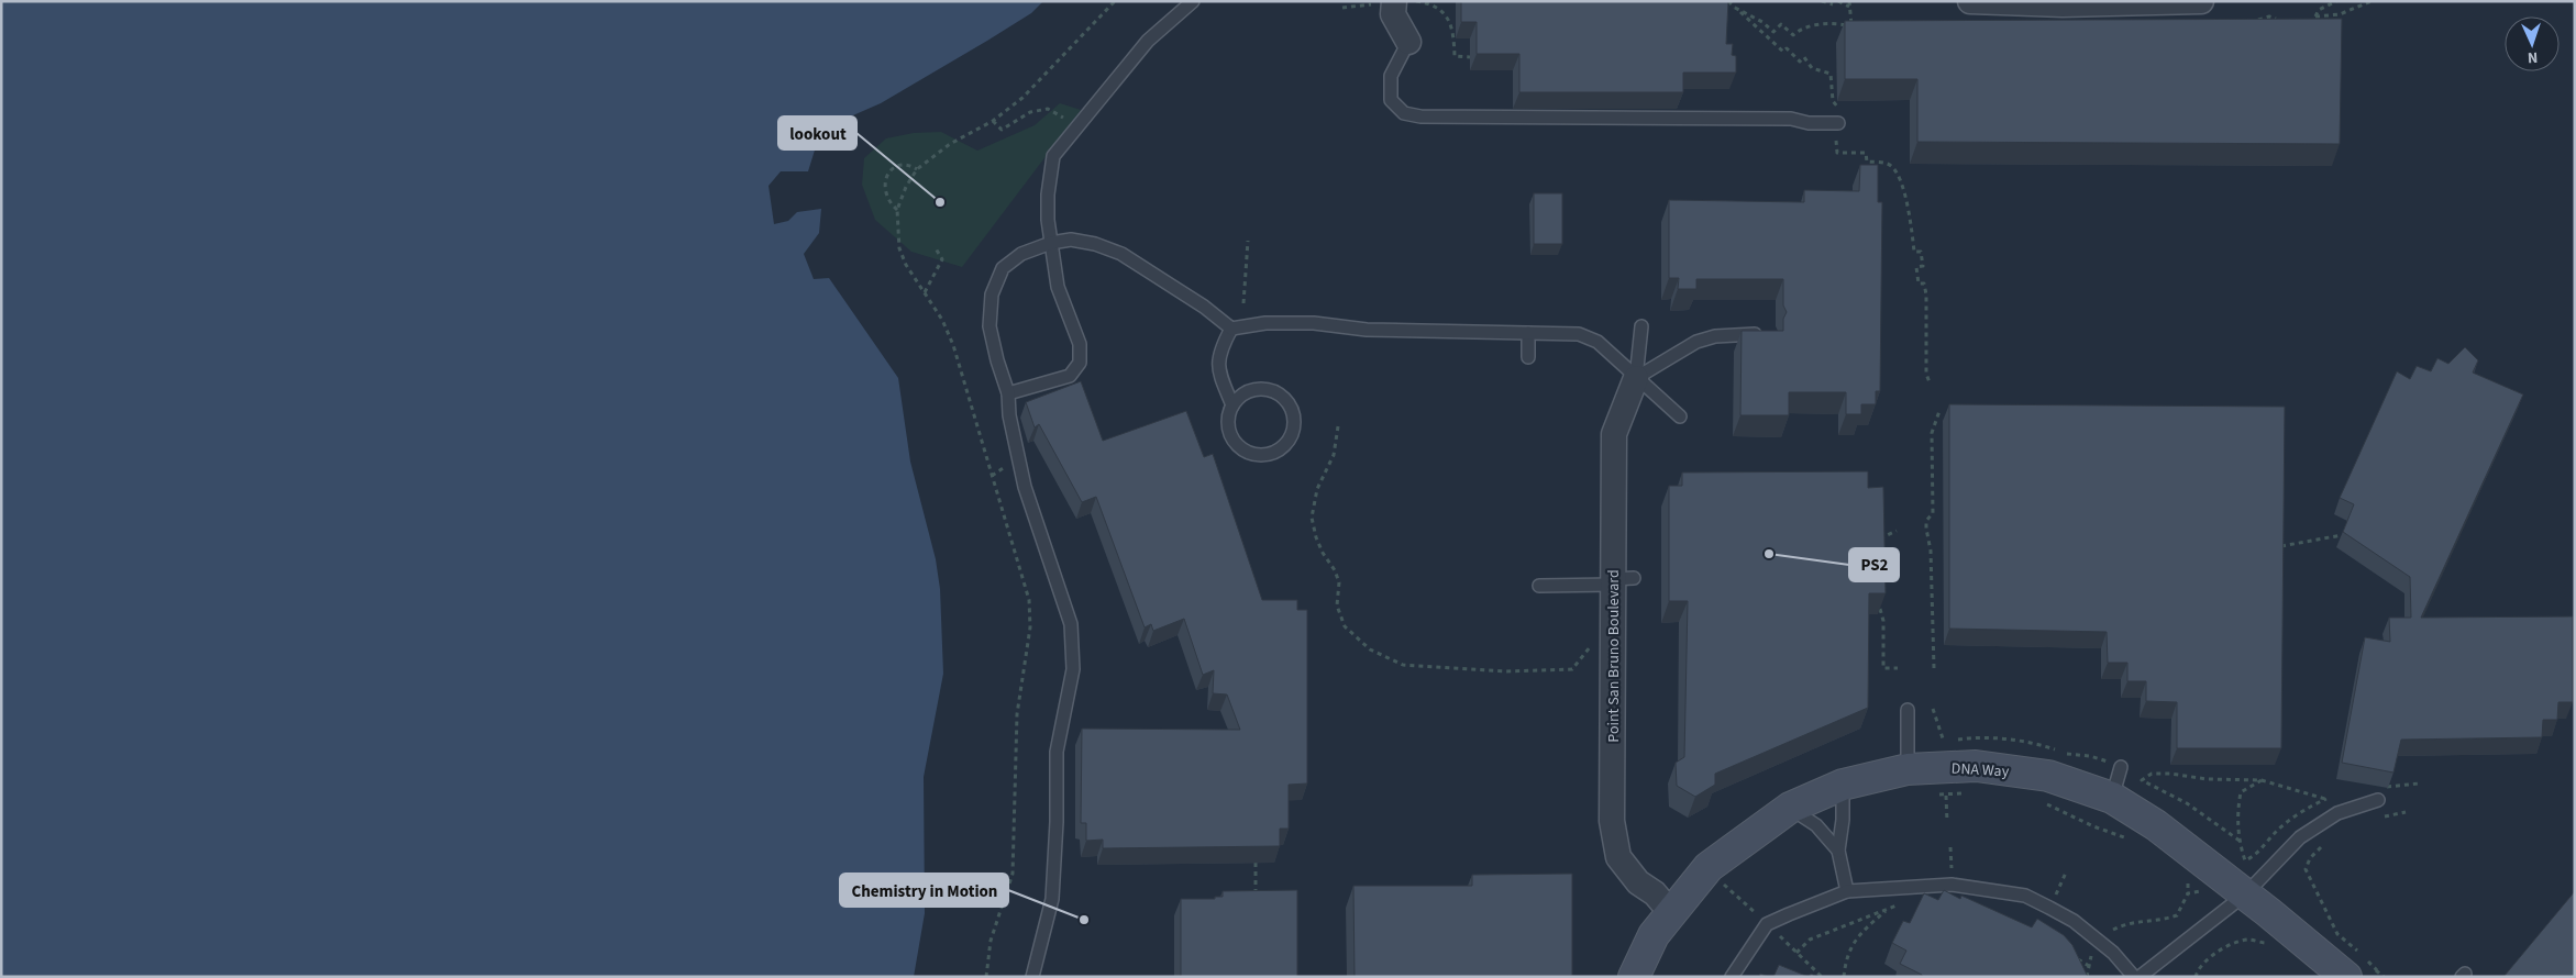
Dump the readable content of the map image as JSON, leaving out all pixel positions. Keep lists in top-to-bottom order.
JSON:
{
  "streets": {
    "main road": ["DNA Way"],
    "street": ["Point San Bruno Boulevard"]
  },
  "crossings": [
    ["Point San Bruno Boulevard", "DNA Way"]
  ],
  "places": ["lookout", "PS2", "Chemistry in Motion"],
  "north": "bottom"
}
